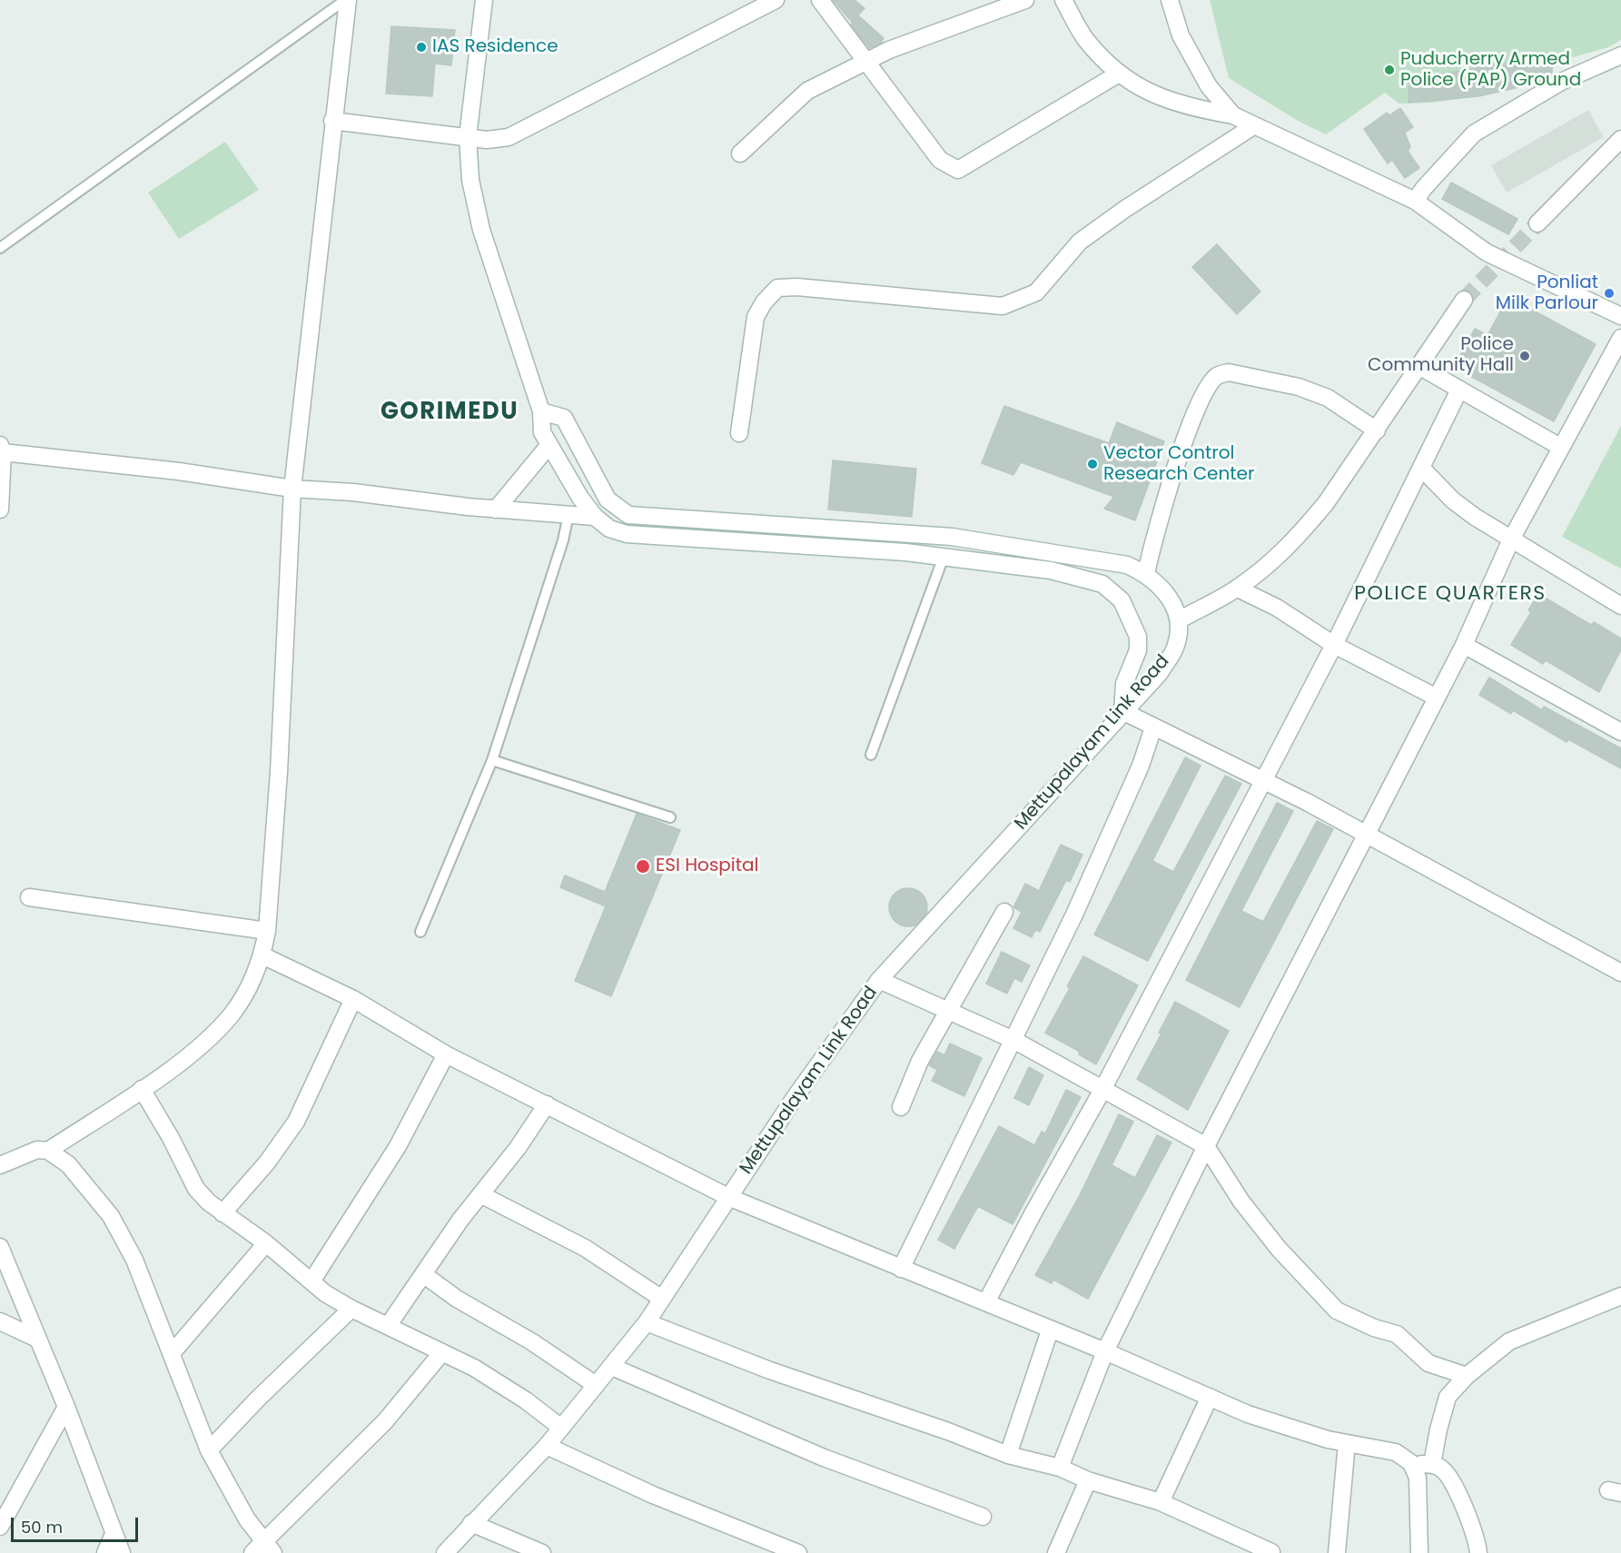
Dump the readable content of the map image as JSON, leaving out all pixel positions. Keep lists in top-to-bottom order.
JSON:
{
  "streets": {
    "street": ["Mettupalayam Link Road"]
  },
  "districts": ["GORIMEDU", "POLICE QUARTERS"],
  "places": [
    "IAS Residence",
    "Puducherry Armed Police (PAP) Ground",
    "Ponliat Milk Parlour",
    "Police Community Hall",
    "Vector Control Research Center",
    "ESI Hospital"
  ],
  "scale_bar": "50 m"
}
